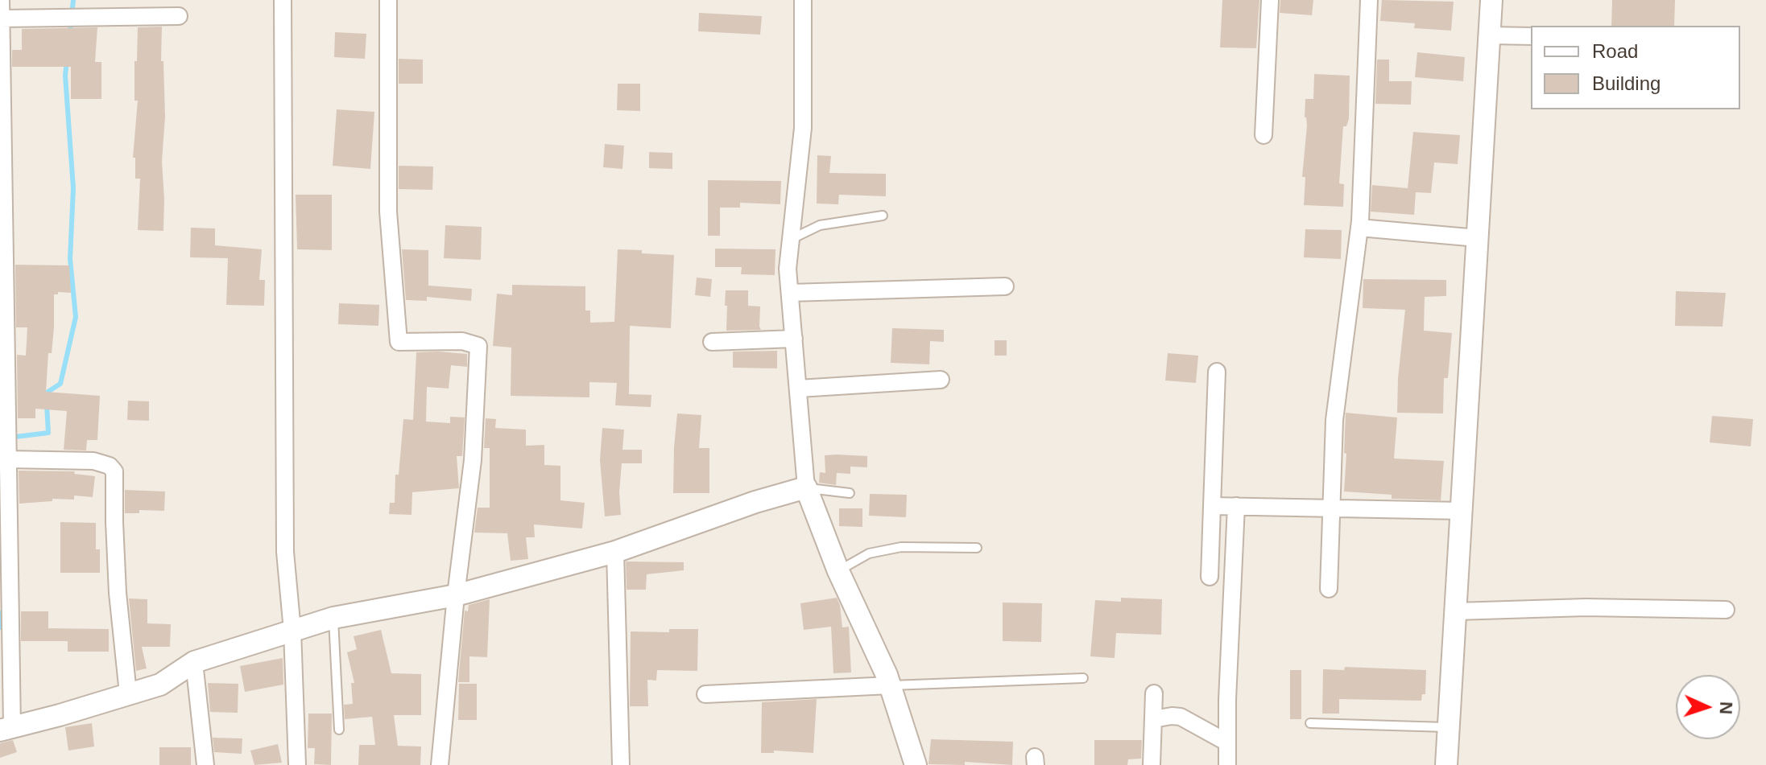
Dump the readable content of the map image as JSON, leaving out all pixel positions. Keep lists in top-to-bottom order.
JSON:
{
  "legend": ["Road", "Building"],
  "north": "right"
}
